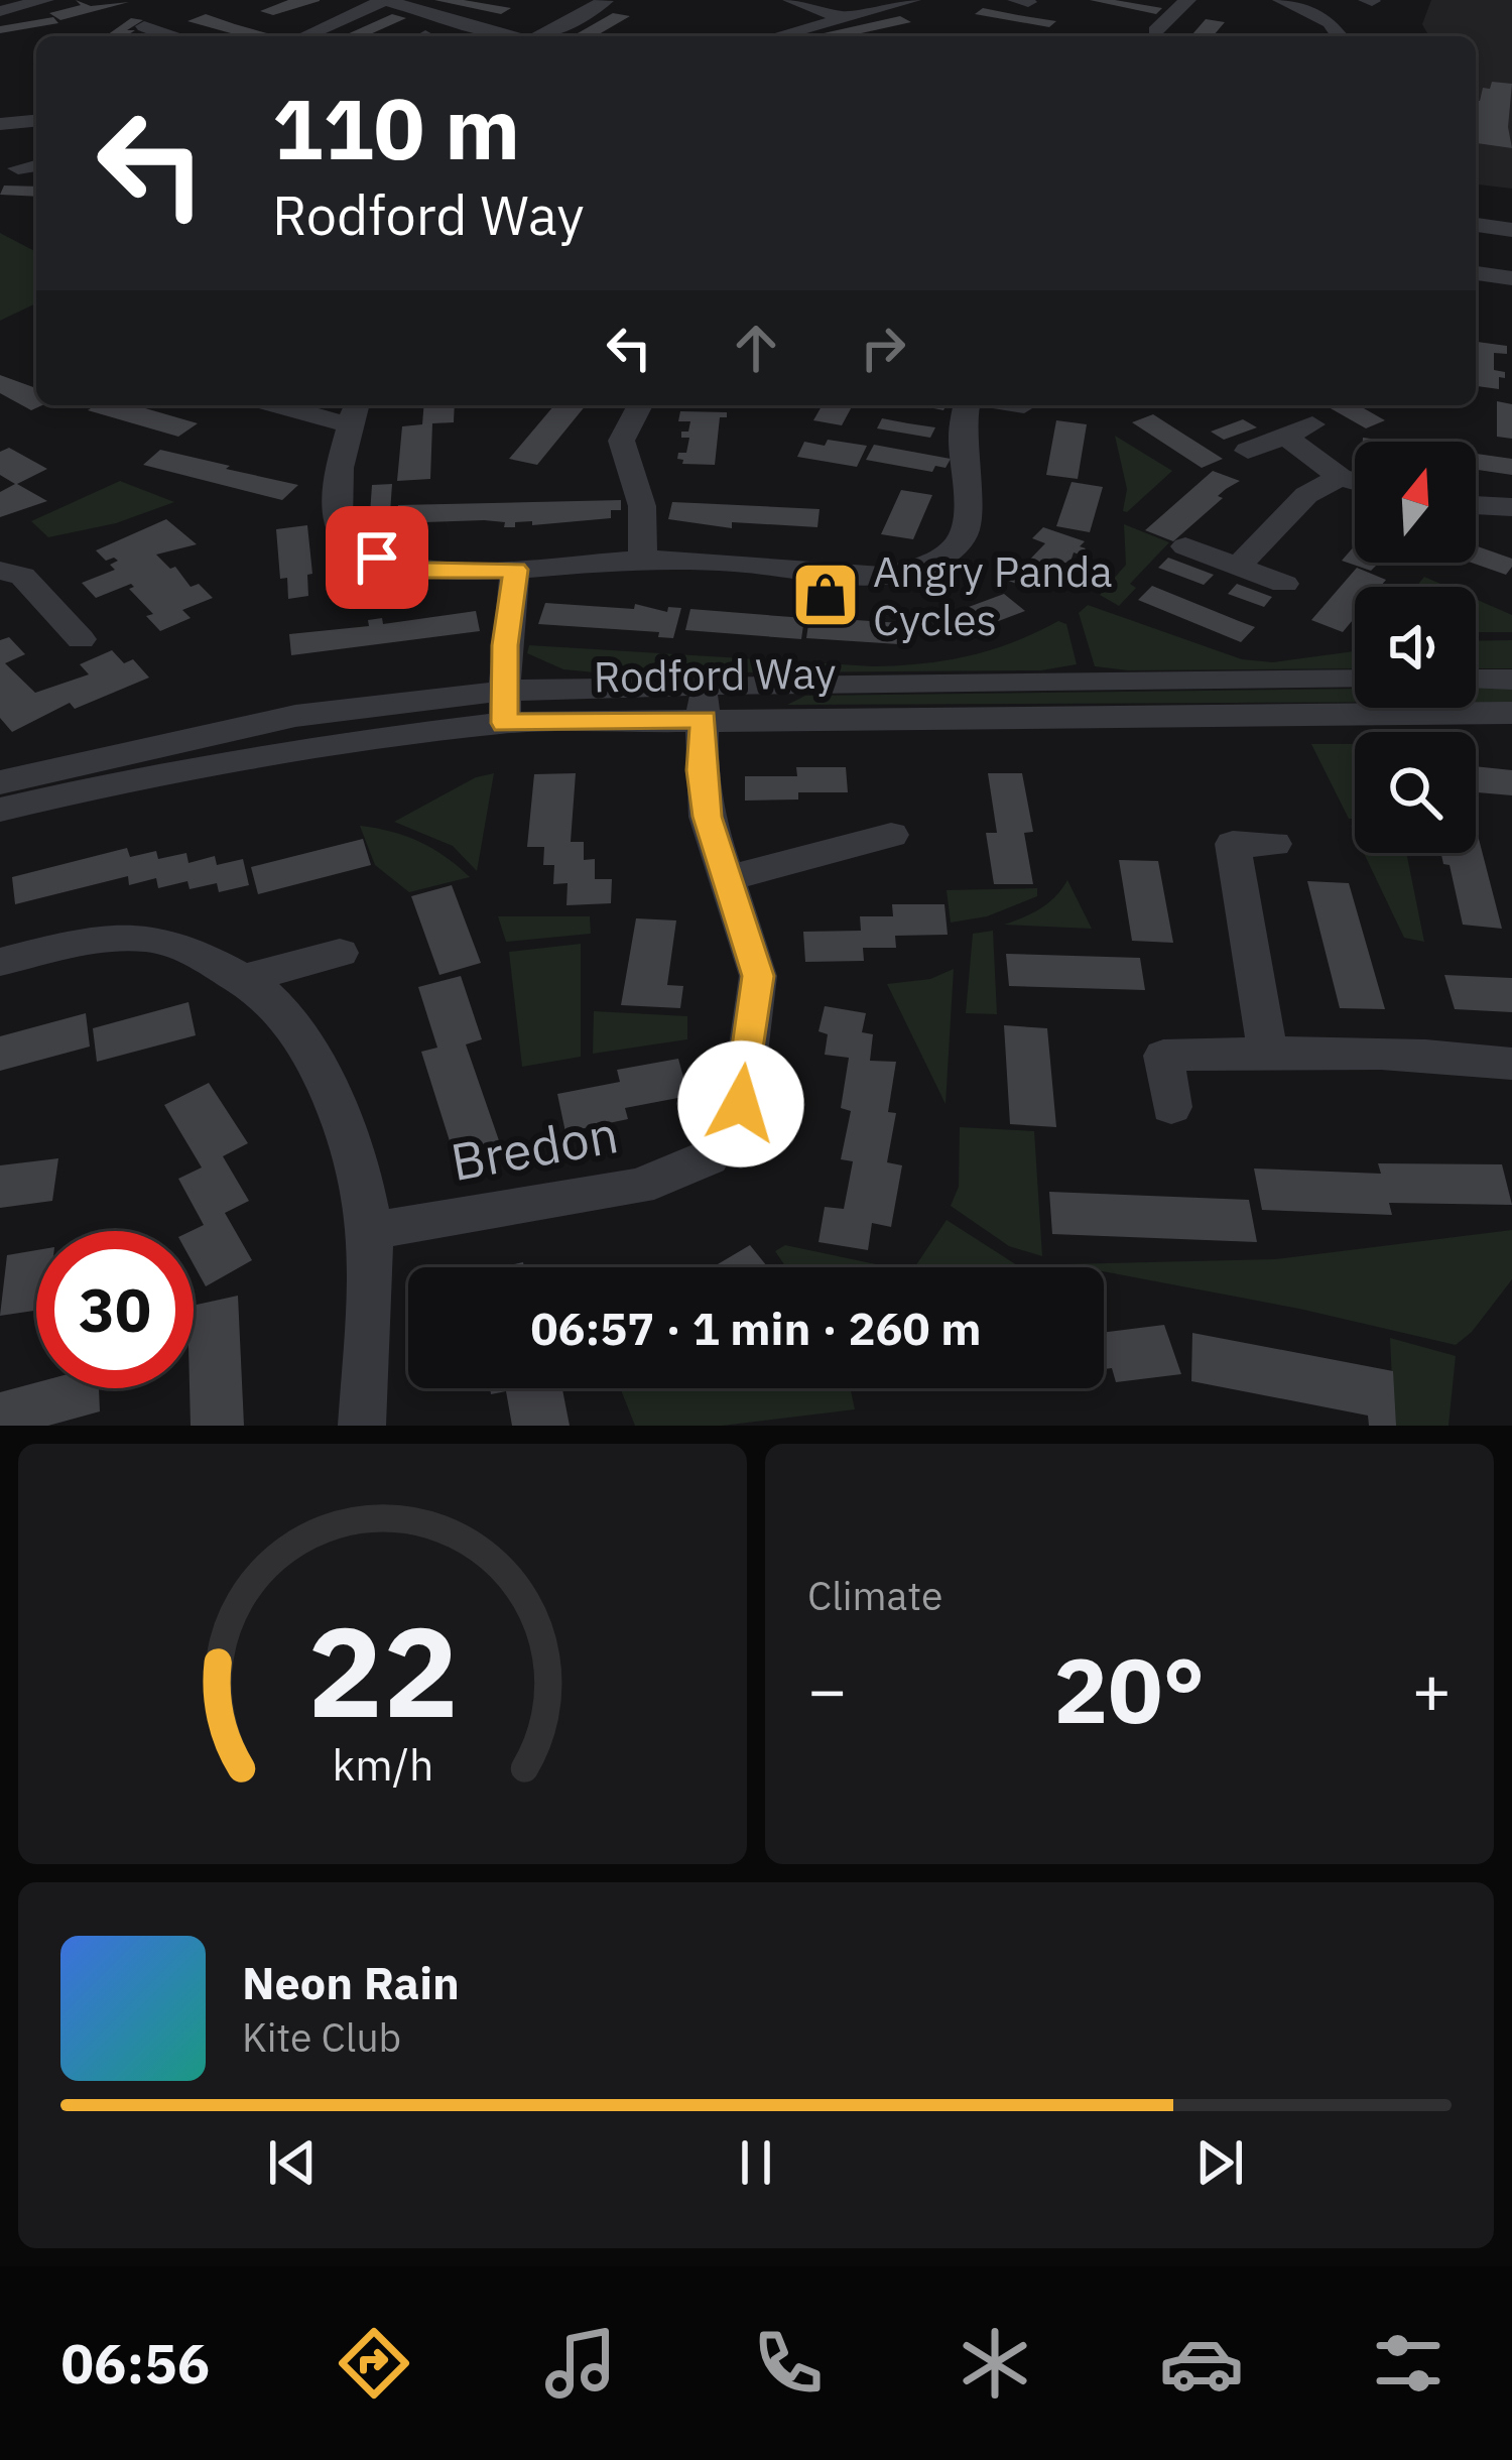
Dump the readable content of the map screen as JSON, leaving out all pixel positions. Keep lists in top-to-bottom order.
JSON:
{
  "streets": {
    "street": ["Rodford Way", "Bredon"]
  },
  "crossings": [
    ["Rodford Way", "Bredon"]
  ],
  "places": {
    "shop": ["Angry Panda Cycles"]
  },
  "north": "top",
  "page": {
    "turn": ["110 m", "Rodford Way"],
    "limit": "30",
    "trip": "06:57 · 1 min · 260 m",
    "tile": "Climate",
    "heat": ["−", "20°", "+"],
    "song": ["Neon Rain", "Kite Club"],
    "tabs": "06:56",
    "gauge": ["22", "km/h"]
  }
}
